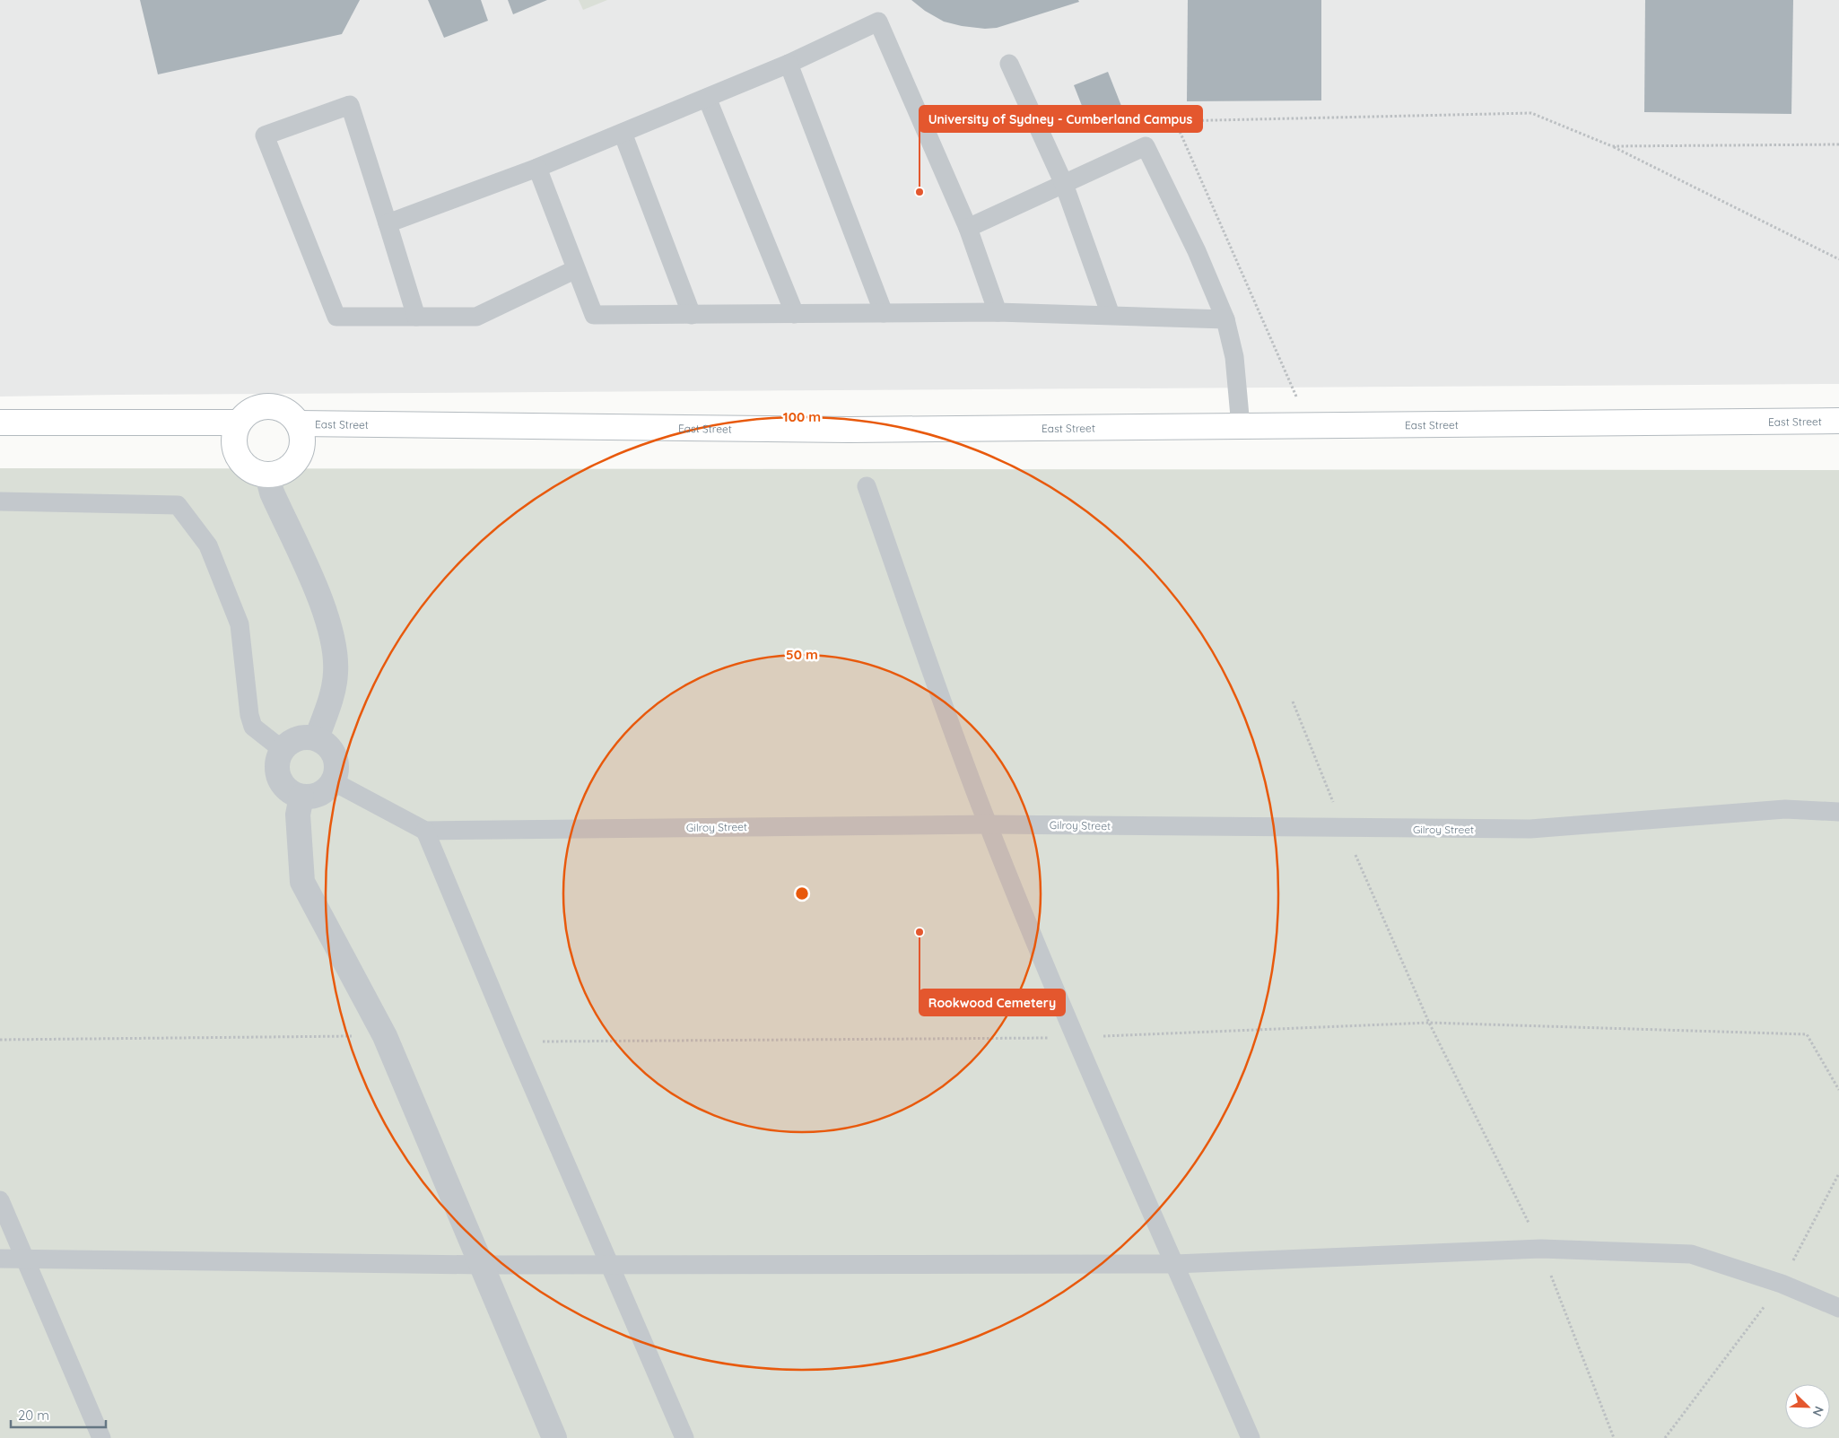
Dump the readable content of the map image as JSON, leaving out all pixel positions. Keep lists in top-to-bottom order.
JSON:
{
  "streets": {
    "main road": ["East Street"],
    "lane": ["Gilroy Street"]
  },
  "places": ["University of Sydney - Cumberland Campus", "Rookwood Cemetery"],
  "scale_bar": "20 m",
  "north": "bottom right",
  "rings": ["100 m", "50 m"]
}
